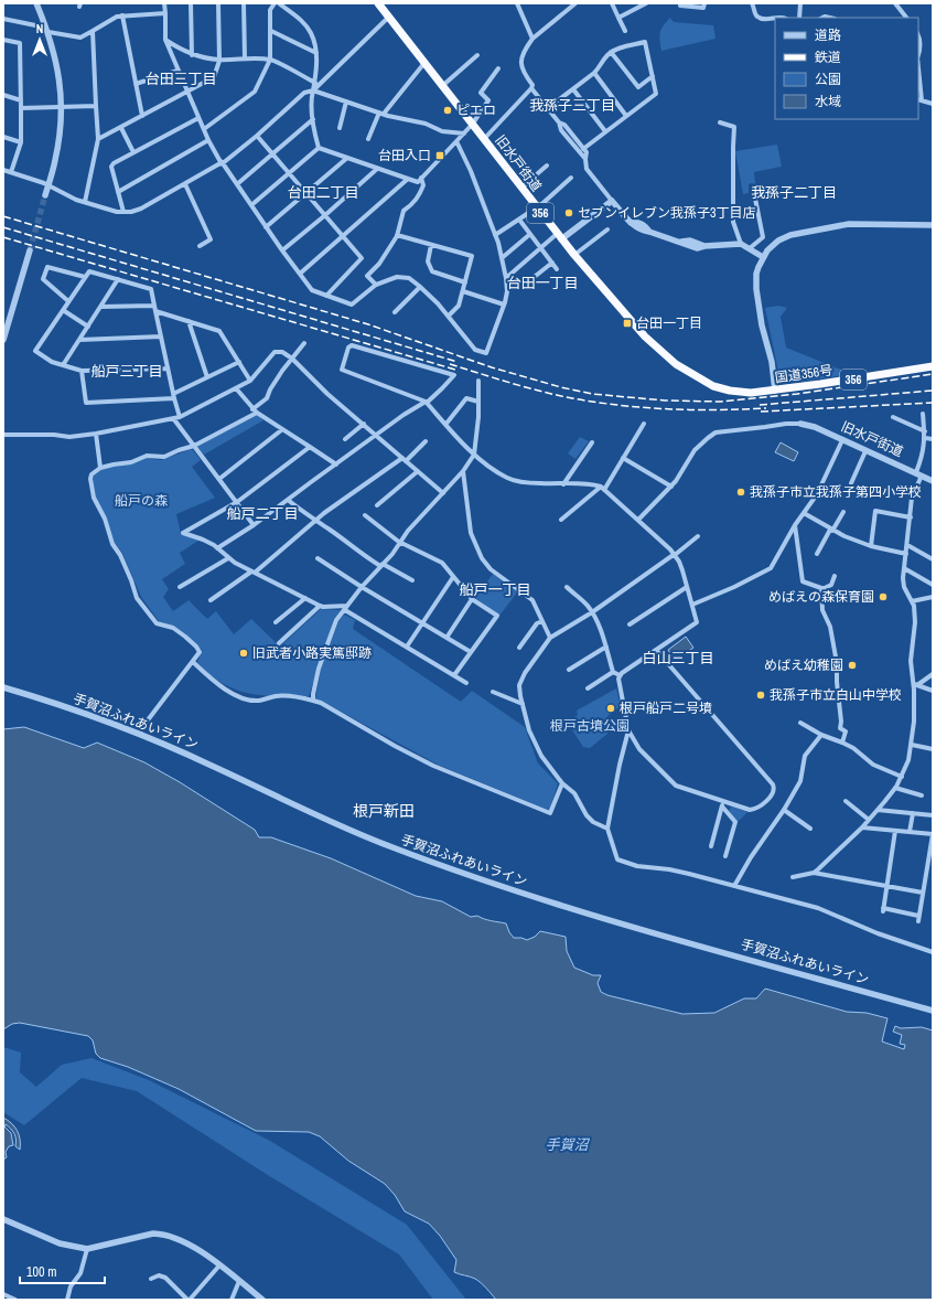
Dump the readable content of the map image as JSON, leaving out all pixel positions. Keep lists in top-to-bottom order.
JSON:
{
  "streets": {
    "highway": ["旧水戸街道", "356", "国道356号"],
    "street": ["手賀沼ふれあいライン"]
  },
  "crossings": [
    ["旧水戸街道", "国道356号"]
  ],
  "districts": [
    "台田三丁目",
    "我孫子三丁目",
    "台田二丁目",
    "我孫子二丁目",
    "台田一丁目",
    "船戸三丁目",
    "船戸二丁目",
    "船戸一丁目",
    "白山三丁目",
    "根戸新田"
  ],
  "water": ["手賀沼"],
  "parks": ["船戸の森", "根戸古墳公園"],
  "places": {
    "other": [
      "ピエロ",
      "セブンイレブン我孫子3丁目店",
      "我孫子市立我孫子第四小学校",
      "めばえの森保育園",
      "旧武者小路実篤邸跡",
      "めばえ幼稚園",
      "我孫子市立白山中学校",
      "根戸船戸二号墳"
    ],
    "transit": ["台田入口", "台田一丁目"]
  },
  "legend": [
    "道路",
    "鉄道",
    "公園",
    "水域"
  ],
  "scale_bar": "100 m",
  "north": "top"
}
